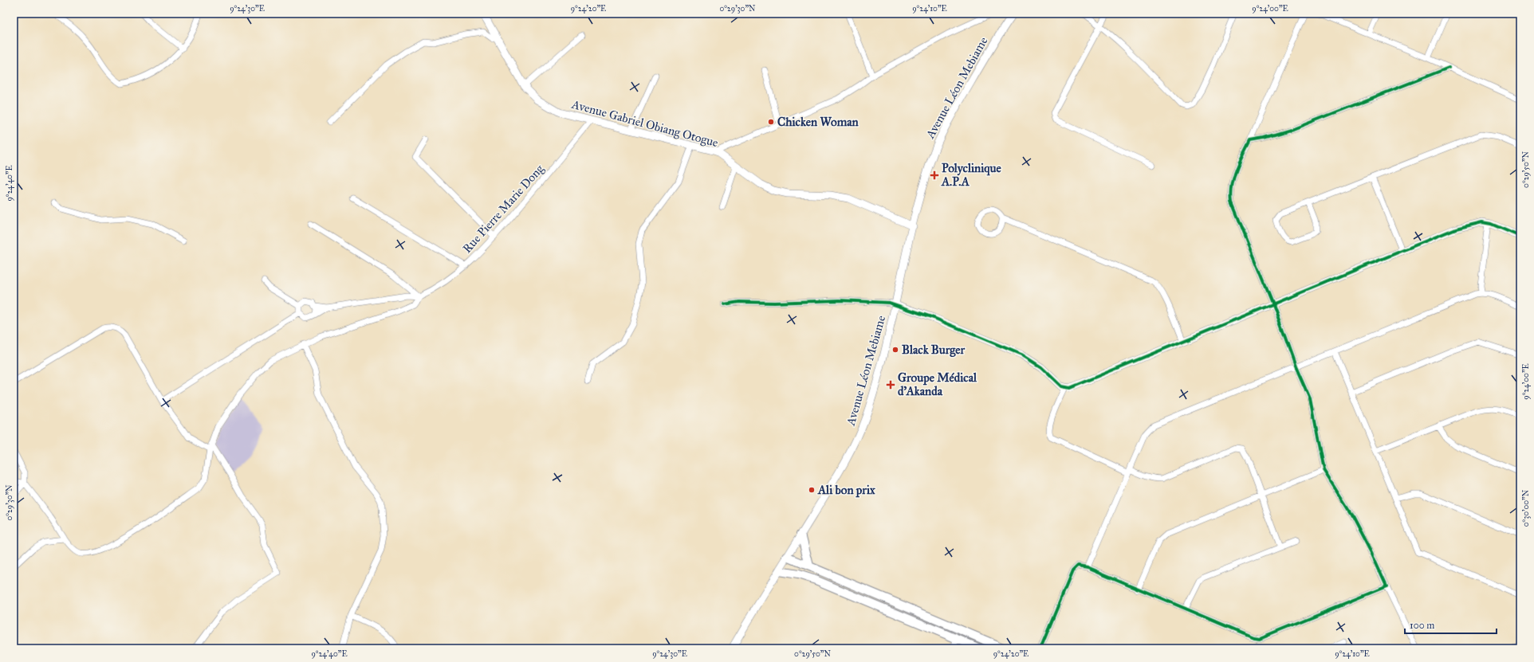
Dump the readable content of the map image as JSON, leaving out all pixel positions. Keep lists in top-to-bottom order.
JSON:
{
  "streets": {
    "street": ["Avenue Léon Mebiame", "Avenue Gabriel Obiang Otogue", "Rue Pierre Marie Dong"]
  },
  "crossings": [
    ["Avenue Léon Mebiame", "Avenue Gabriel Obiang Otogue"],
    ["Avenue Gabriel Obiang Otogue", "Rue Pierre Marie Dong"]
  ],
  "places": {
    "other": ["Chicken Woman", "Black Burger", "Ali bon prix"],
    "health": ["Polyclinique A.P.A", "Groupe Médical d'Akanda"]
  },
  "scale_bar": "100 m",
  "coordinates": [
    "9°24'30\"E",
    "9°24'20\"E",
    "0°29'30\"N",
    "9°24'10\"E",
    "9°24'00\"E",
    "0°29'50\"N",
    "9°24'40\"E",
    "0°30'00\"N"
  ]
}
